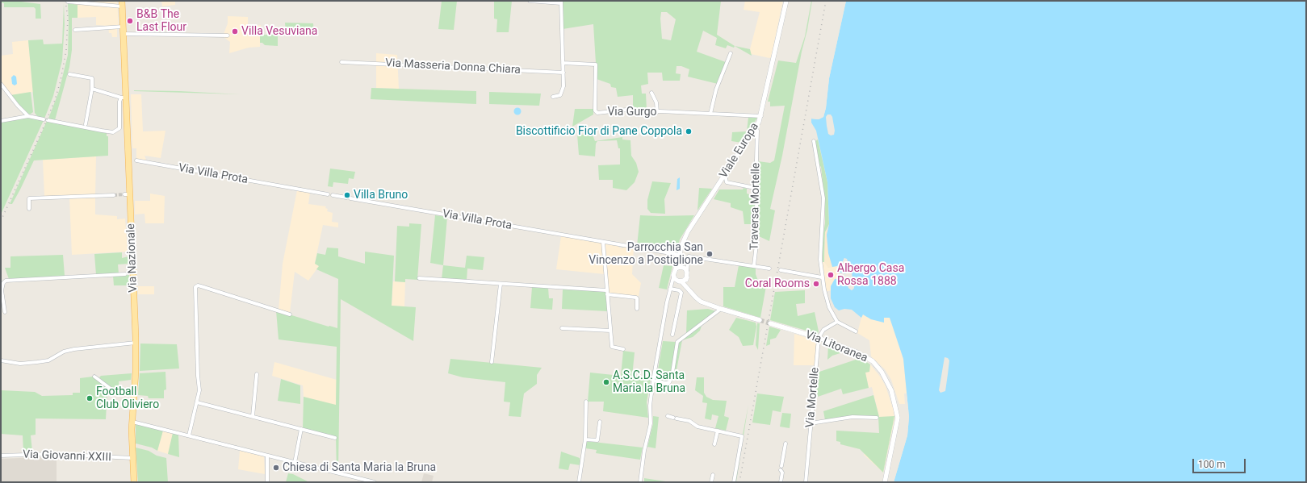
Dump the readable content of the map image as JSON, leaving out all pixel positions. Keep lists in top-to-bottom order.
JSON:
{
  "streets": {
    "main road": ["Via Nazionale"],
    "street": [
      "Via Masseria Donna Chiara",
      "Via Gurgo",
      "Viale Europa",
      "Via Villa Prota",
      "Traversa Mortelle",
      "Via Litoranea",
      "Via Mortelle",
      "Via Giovanni XXIII"
    ]
  },
  "crossings": [
    ["Via Gurgo", "Viale Europa"],
    ["Viale Europa", "Via Villa Prota"],
    ["Viale Europa", "Traversa Mortelle"],
    ["Via Villa Prota", "Via Nazionale"],
    ["Via Nazionale", "Via Giovanni XXIII"],
    ["Via Litoranea", "Via Mortelle"]
  ],
  "places": [
    "B&B The Last Flour",
    "Villa Vesuviana",
    "Biscottificio Fior di Pane Coppola",
    "Villa Bruno",
    "Parrocchia San Vincenzo a Postiglione",
    "Albergo Casa Rossa 1888",
    "Coral Rooms",
    "A.S.C.D. Santa Maria la Bruna",
    "Football Club Oliviero",
    "Chiesa di Santa Maria la Bruna"
  ],
  "scale_bar": "100 m"
}
